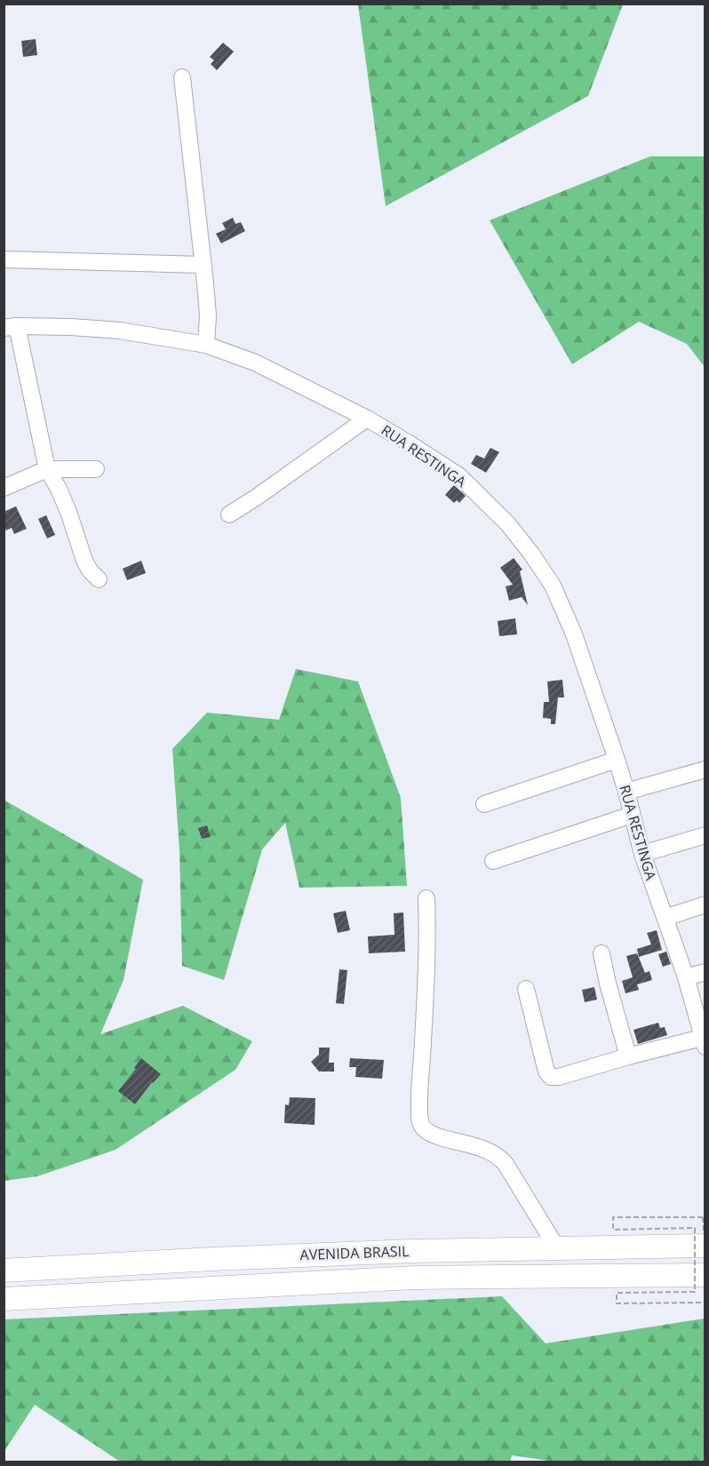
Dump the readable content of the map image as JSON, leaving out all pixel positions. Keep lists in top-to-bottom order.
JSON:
{
  "streets": {
    "highway": ["AVENIDA BRASIL"],
    "street": ["RUA RESTINGA"]
  }
}
